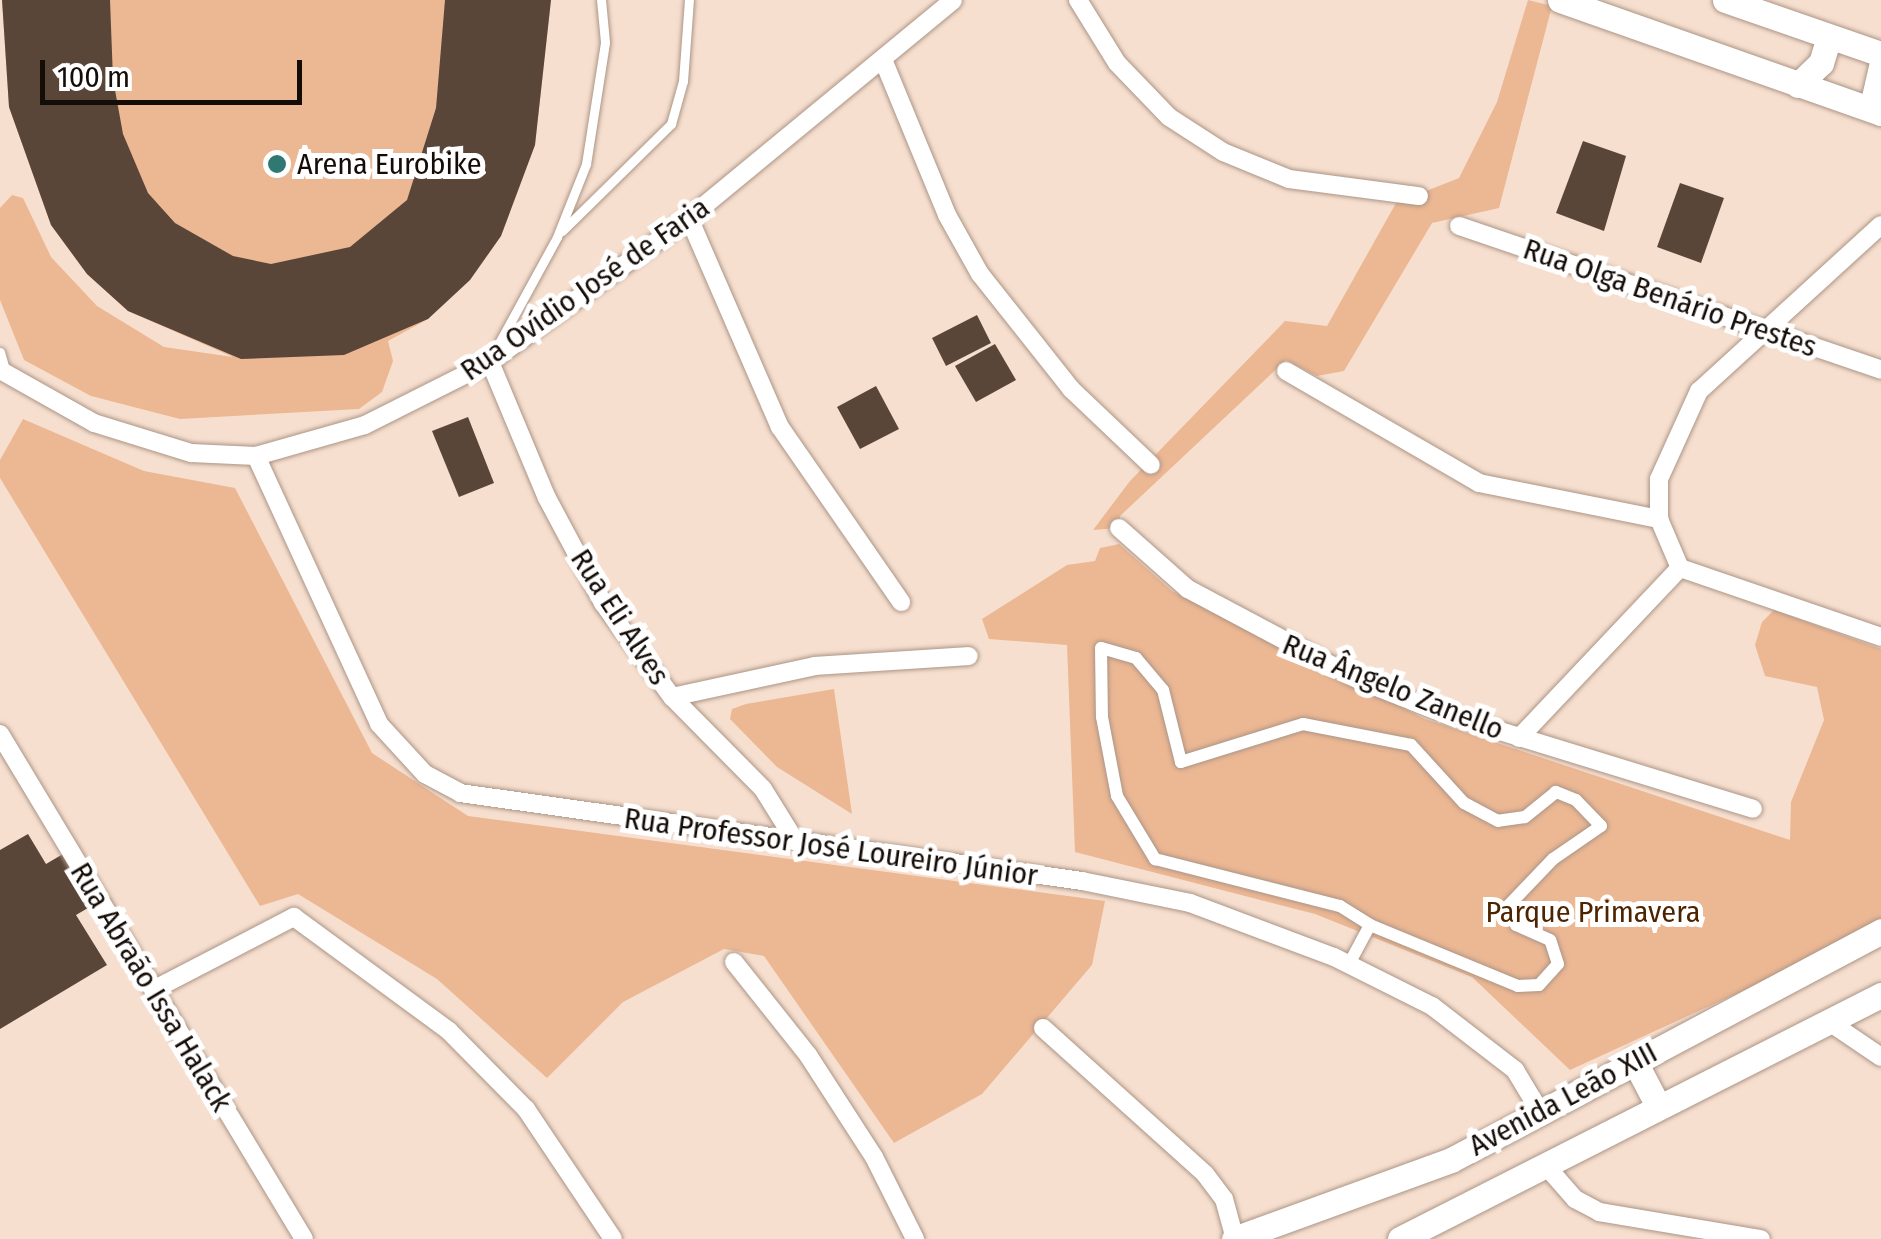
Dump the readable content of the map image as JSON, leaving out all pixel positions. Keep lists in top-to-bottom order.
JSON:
{
  "streets": {
    "main road": ["Avenida Leão XIII"],
    "street": [
      "Rua Ovídio José de Faria",
      "Rua Olga Benário Prestes",
      "Rua Eli Alves",
      "Rua Ângelo Zanello",
      "Rua Professor José Loureiro Júnior",
      "Rua Abraão Issa Halack"
    ]
  },
  "crossings": [
    ["Rua Ovídio José de Faria", "Rua Eli Alves"],
    ["Rua Ovídio José de Faria", "Rua Professor José Loureiro Júnior"],
    ["Rua Eli Alves", "Rua Professor José Loureiro Júnior"],
    ["Rua Professor José Loureiro Júnior", "Avenida Leão XIII"]
  ],
  "parks": ["Parque Primavera"],
  "places": ["Arena Eurobike"],
  "scale_bar": "100 m"
}
